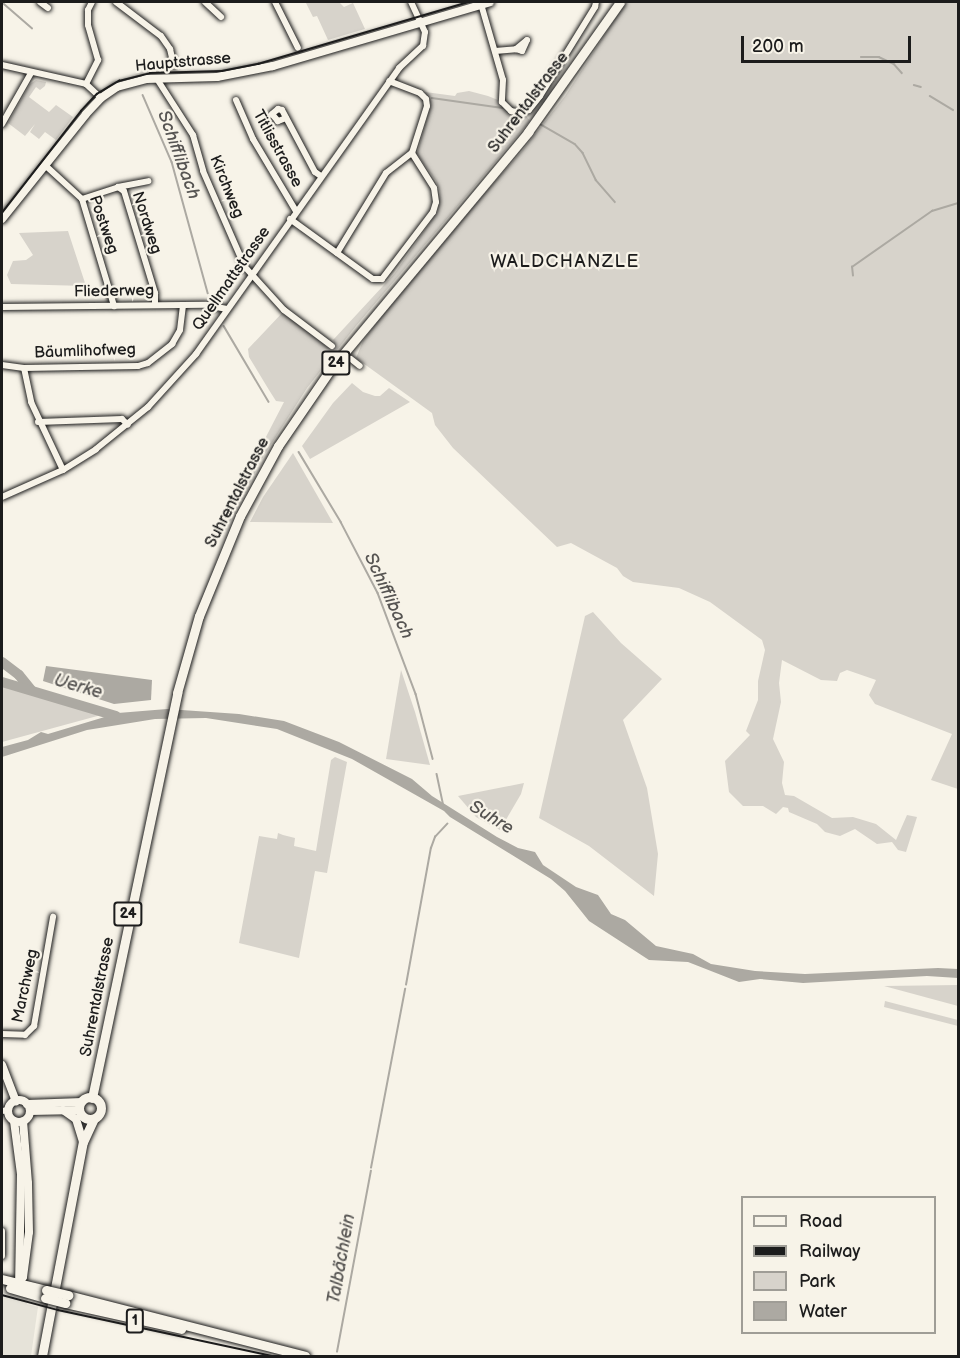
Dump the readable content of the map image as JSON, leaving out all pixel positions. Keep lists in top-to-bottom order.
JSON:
{
  "streets": {
    "main road": [
      "Hauptstrasse",
      "Suhrentalstrasse",
      "24",
      "1"
    ],
    "street": [
      "Titlisstrasse",
      "Kirchweg",
      "Nordweg",
      "Postweg",
      "Quellmattstrasse",
      "Fliederweg",
      "Bäumlihofweg",
      "Marchweg"
    ]
  },
  "crossings": [
    ["Hauptstrasse", "Kirchweg"],
    ["Hauptstrasse", "Postweg"],
    ["Hauptstrasse", "Quellmattstrasse"],
    ["Suhrentalstrasse", "24"],
    ["Titlisstrasse", "Quellmattstrasse"],
    ["Kirchweg", "Quellmattstrasse"],
    ["Nordweg", "Postweg"],
    ["Nordweg", "Fliederweg"],
    ["Postweg", "Fliederweg"],
    ["Quellmattstrasse", "Fliederweg"],
    ["Quellmattstrasse", "Bäumlihofweg"],
    ["Fliederweg", "Bäumlihofweg"]
  ],
  "districts": ["WALDCHANZLE"],
  "water": [
    "Schifflibach",
    "Uerke",
    "Suhre",
    "Talbächlein"
  ],
  "legend": [
    "Road",
    "Railway",
    "Park",
    "Water"
  ],
  "scale_bar": "200 m"
}
